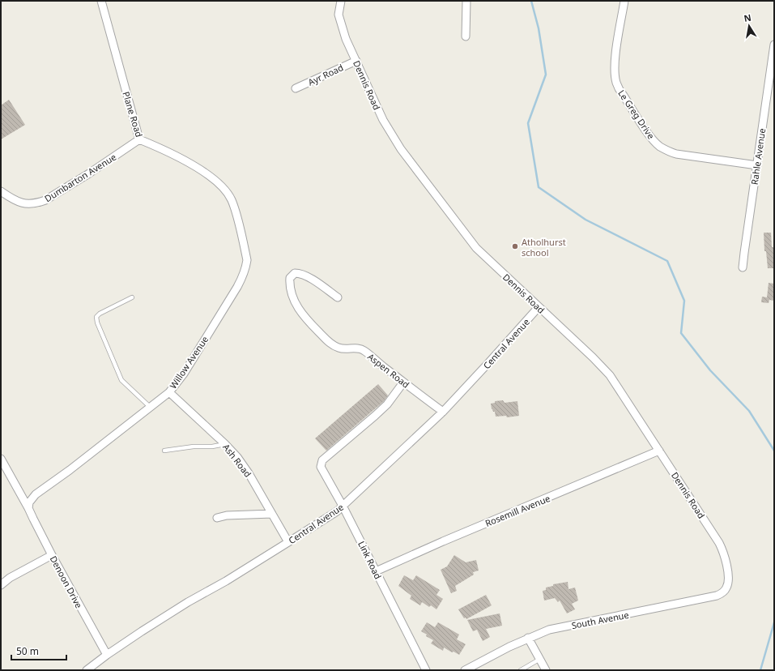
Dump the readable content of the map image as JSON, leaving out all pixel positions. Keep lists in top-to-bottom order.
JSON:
{
  "streets": {
    "street": [
      "Ayr Road",
      "Dennis Road",
      "Plane Road",
      "Le Greg Drive",
      "Rahle Avenue",
      "Dumbarton Avenue",
      "Central Avenue",
      "Willow Avenue",
      "Aspen Road",
      "Ash Road",
      "Rosemill Avenue",
      "Link Road",
      "Denoon Drive",
      "South Avenue"
    ]
  },
  "crossings": [
    ["Ayr Road", "Dennis Road"],
    ["Dennis Road", "Central Avenue"],
    ["Dennis Road", "Rosemill Avenue"],
    ["Dennis Road", "South Avenue"],
    ["Plane Road", "Dumbarton Avenue"],
    ["Plane Road", "Willow Avenue"],
    ["Le Greg Drive", "Rahle Avenue"],
    ["Central Avenue", "Aspen Road"],
    ["Central Avenue", "Ash Road"],
    ["Central Avenue", "Link Road"],
    ["Central Avenue", "Denoon Drive"],
    ["Willow Avenue", "Ash Road"],
    ["Willow Avenue", "Denoon Drive"],
    ["Aspen Road", "Link Road"],
    ["Rosemill Avenue", "Link Road"]
  ],
  "places": ["Atholhurst school"],
  "scale_bar": "50 m",
  "north": "top"
}
